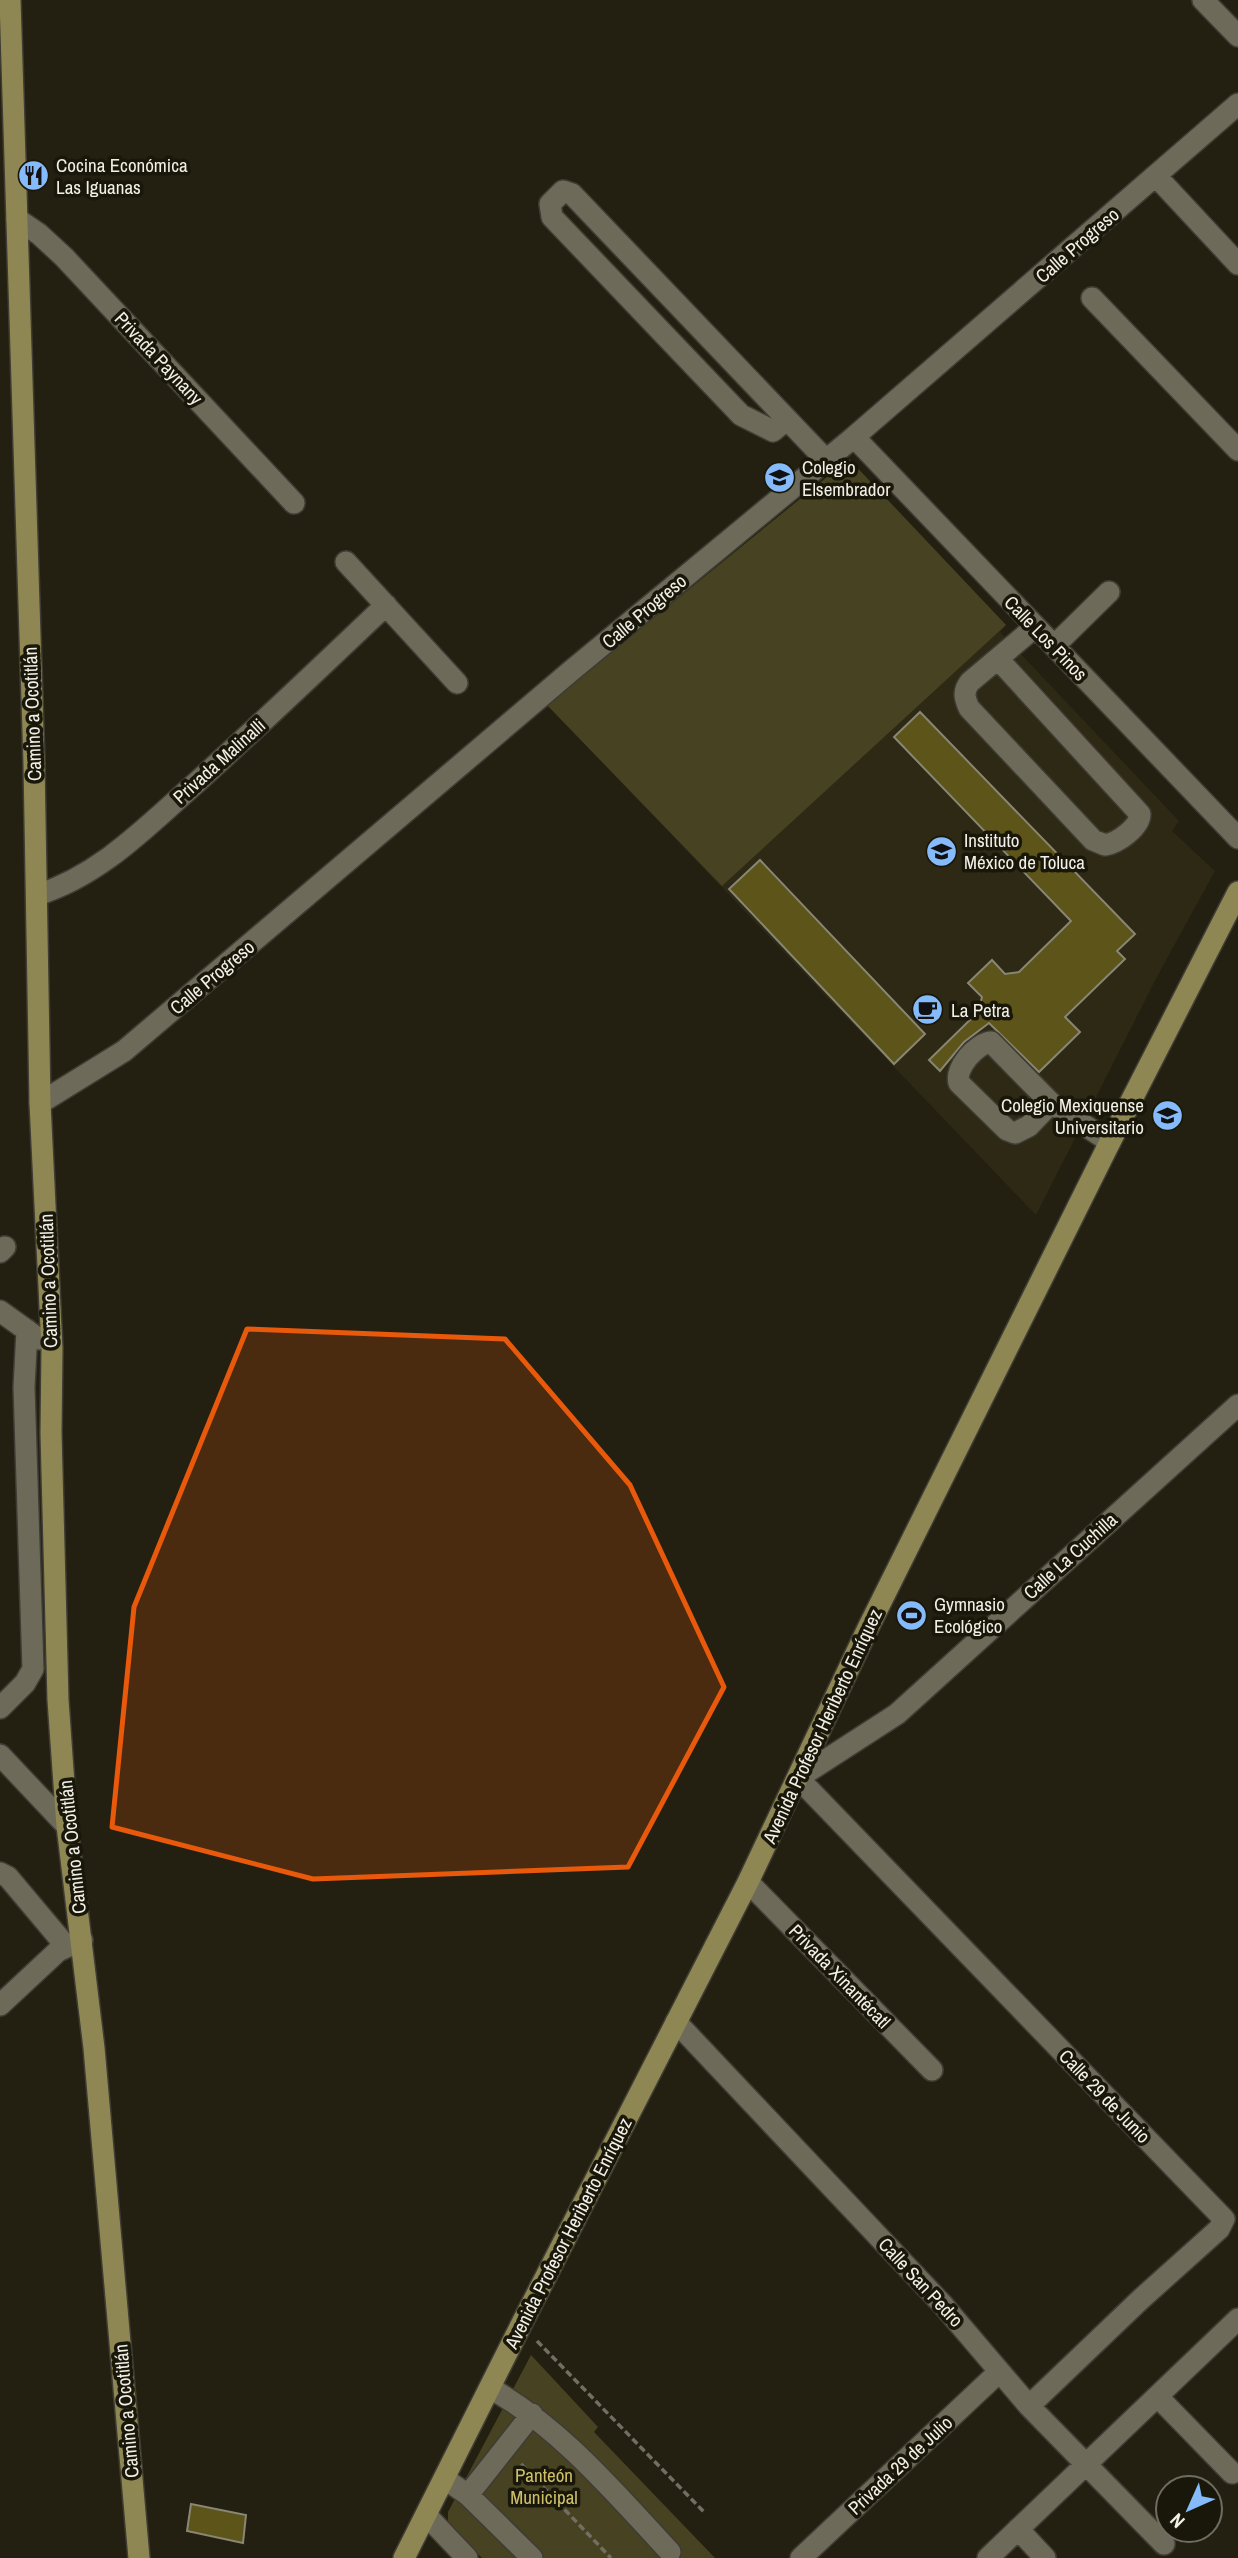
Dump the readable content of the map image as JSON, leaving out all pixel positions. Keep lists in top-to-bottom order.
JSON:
{
  "streets": {
    "main road": ["Camino a Ocotitlán", "Avenida Profesor Heriberto Enríquez"],
    "street": [
      "Calle Progreso",
      "Privada Paynany",
      "Calle Los Pinos",
      "Privada Malinalli",
      "Calle La Cuchilla",
      "Privada Xinantécatl",
      "Calle 29 de Junio",
      "Calle San Pedro",
      "Privada 29 de Julio"
    ]
  },
  "crossings": [
    ["Calle Progreso", "Calle Los Pinos"],
    ["Calle Progreso", "Camino a Ocotitlán"],
    ["Privada Paynany", "Camino a Ocotitlán"],
    ["Camino a Ocotitlán", "Privada Malinalli"],
    ["Calle La Cuchilla", "Avenida Profesor Heriberto Enríquez"],
    ["Calle La Cuchilla", "Calle 29 de Junio"],
    ["Avenida Profesor Heriberto Enríquez", "Privada Xinantécatl"],
    ["Avenida Profesor Heriberto Enríquez", "Calle 29 de Junio"],
    ["Avenida Profesor Heriberto Enríquez", "Calle San Pedro"],
    ["Calle 29 de Junio", "Calle San Pedro"],
    ["Calle San Pedro", "Privada 29 de Julio"]
  ],
  "parks": ["Panteón Municipal"],
  "places": {
    "restaurant": ["Cocina Económica Las Iguanas"],
    "school or university": ["Colegio Elsembrador", "Instituto México de Toluca", "Colegio Mexiquense Universitario"],
    "cafe": ["La Petra"],
    "sports": ["Gymnasio Ecológico"]
  },
  "north": "bottom left"
}
